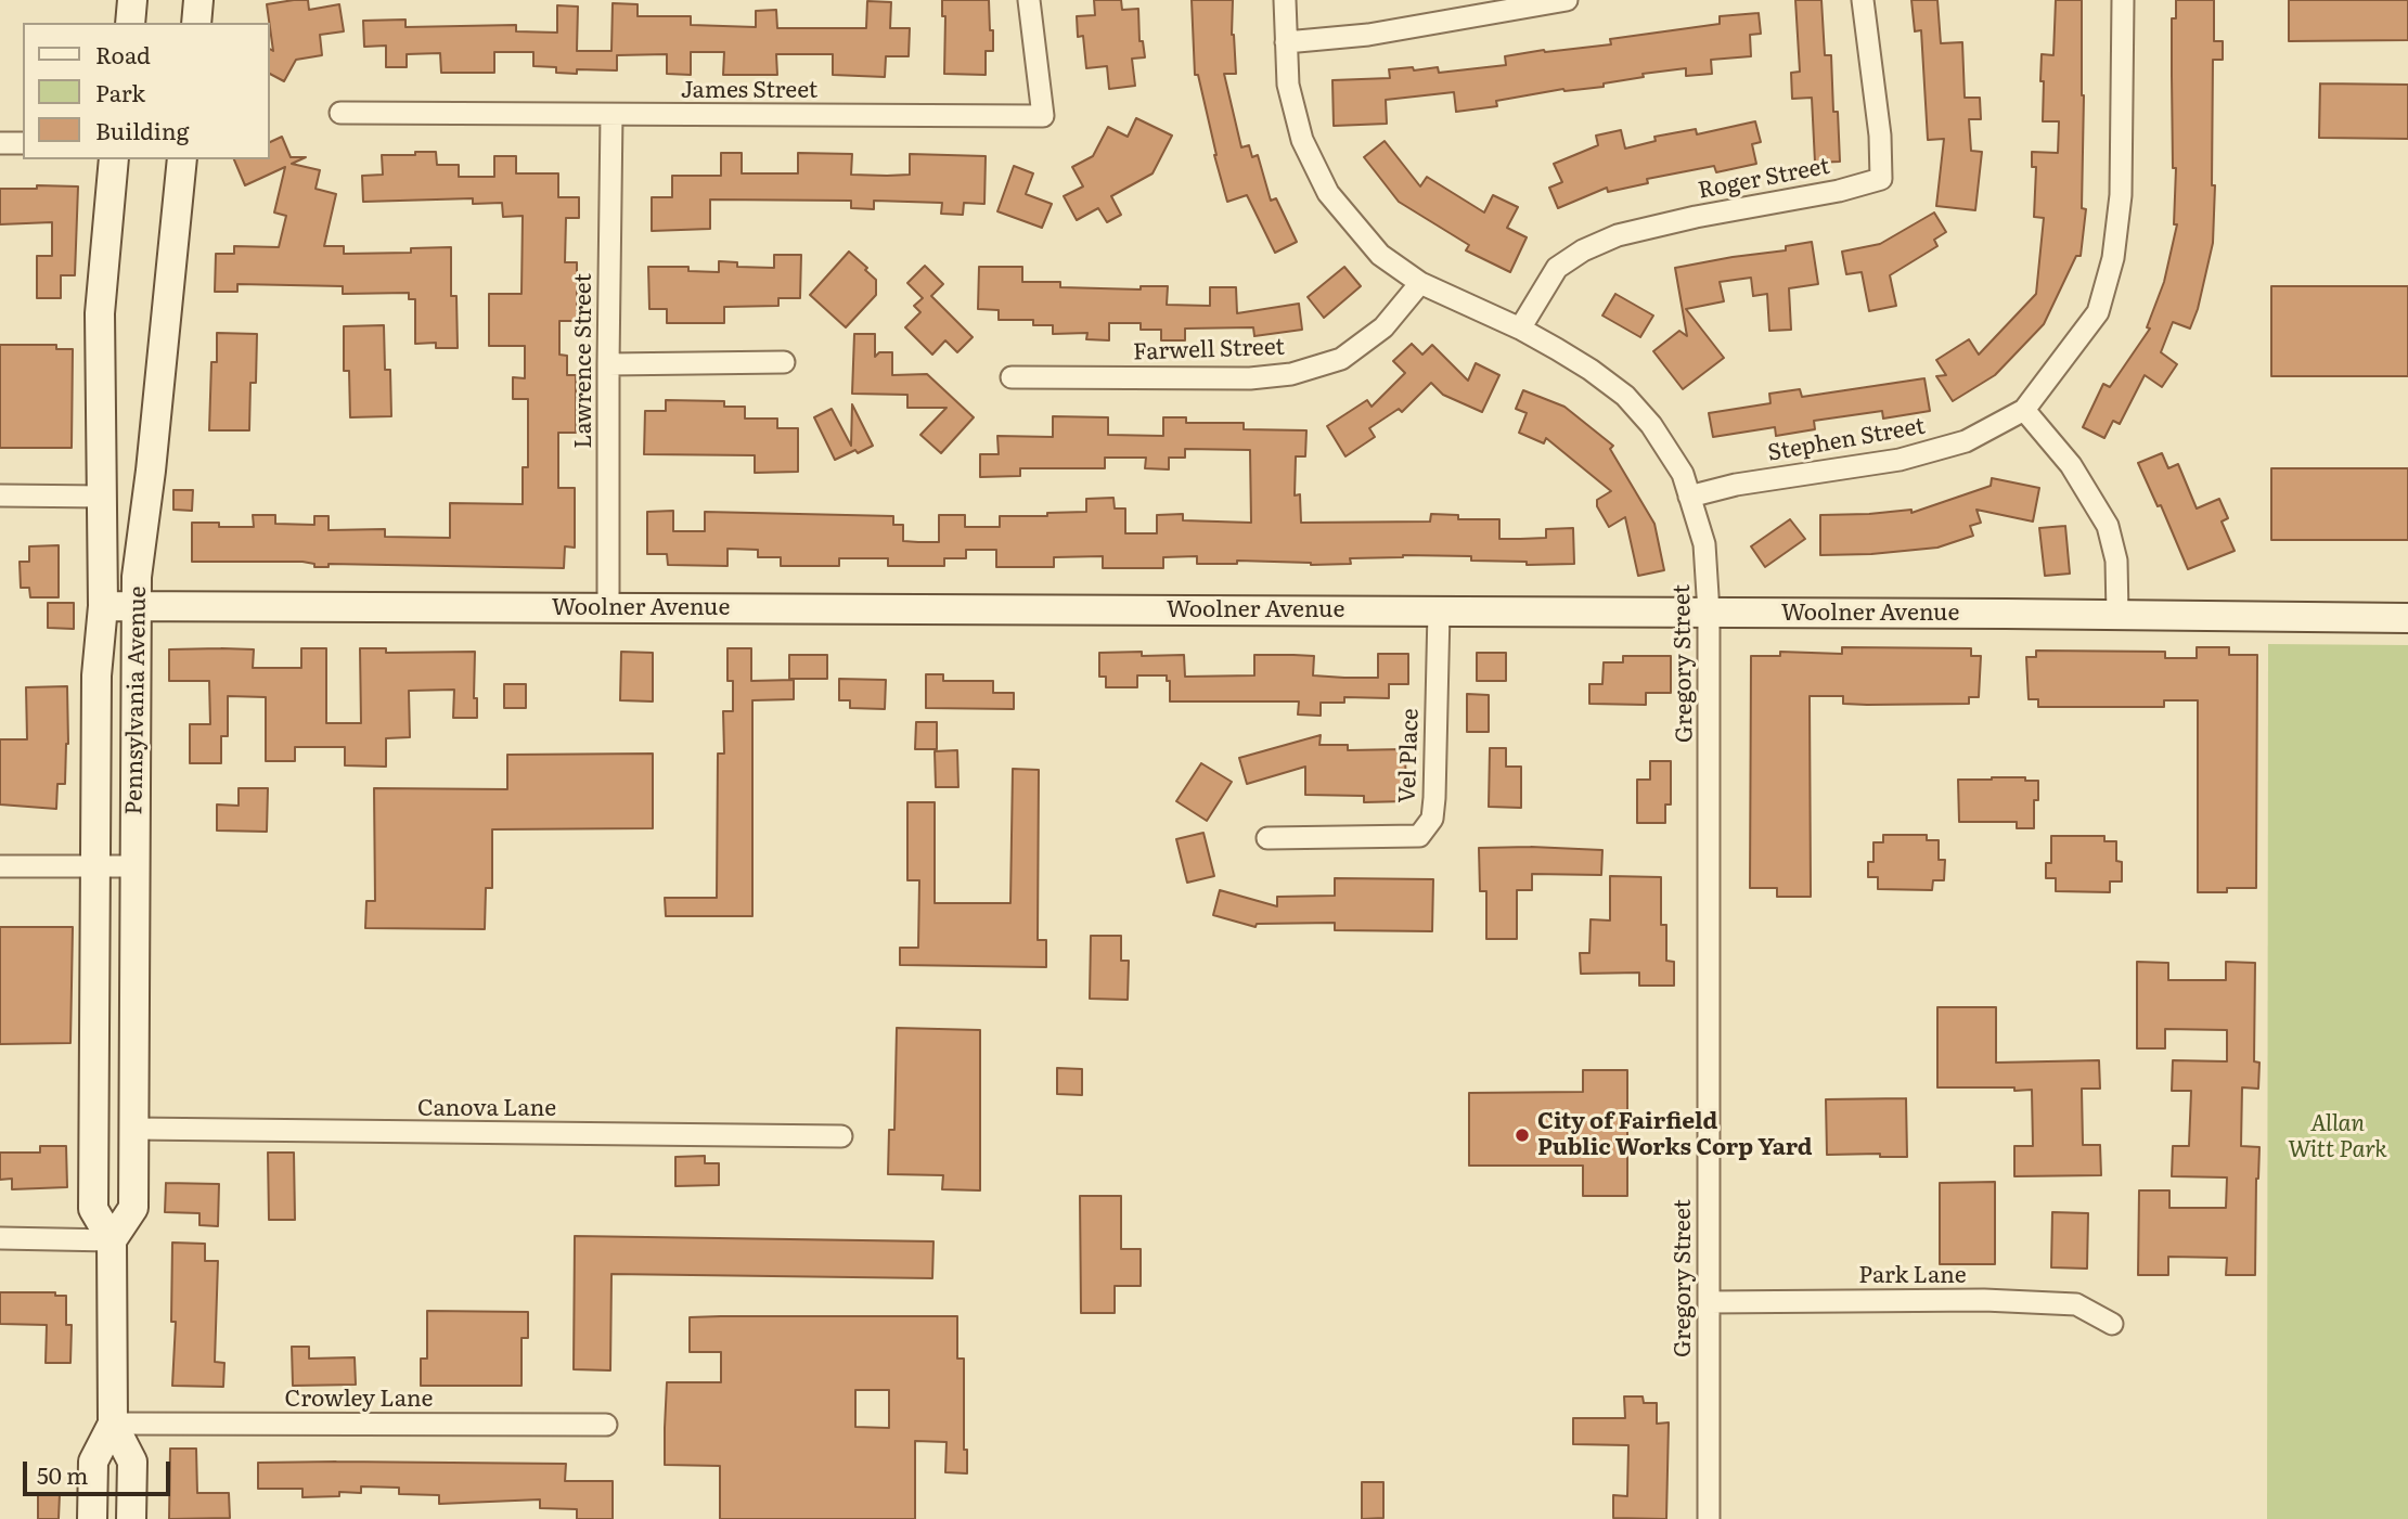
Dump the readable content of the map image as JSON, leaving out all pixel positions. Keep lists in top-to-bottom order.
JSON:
{
  "streets": {
    "main road": ["Woolner Avenue", "Pennsylvania Avenue"],
    "street": [
      "James Street",
      "Roger Street",
      "Farwell Street",
      "Lawrence Street",
      "Stephen Street",
      "Gregory Street",
      "Vel Place",
      "Canova Lane",
      "Park Lane",
      "Crowley Lane"
    ]
  },
  "crossings": [
    ["James Street", "Lawrence Street"],
    ["Roger Street", "Gregory Street"],
    ["Farwell Street", "Gregory Street"],
    ["Lawrence Street", "Woolner Avenue"],
    ["Stephen Street", "Gregory Street"],
    ["Woolner Avenue", "Gregory Street"],
    ["Woolner Avenue", "Pennsylvania Avenue"],
    ["Woolner Avenue", "Vel Place"],
    ["Gregory Street", "Park Lane"],
    ["Pennsylvania Avenue", "Canova Lane"],
    ["Pennsylvania Avenue", "Crowley Lane"]
  ],
  "parks": ["Allan Witt Park"],
  "places": ["City of Fairfield Public Works Corp Yard"],
  "legend": ["Road", "Park", "Building"],
  "scale_bar": "50 m"
}
